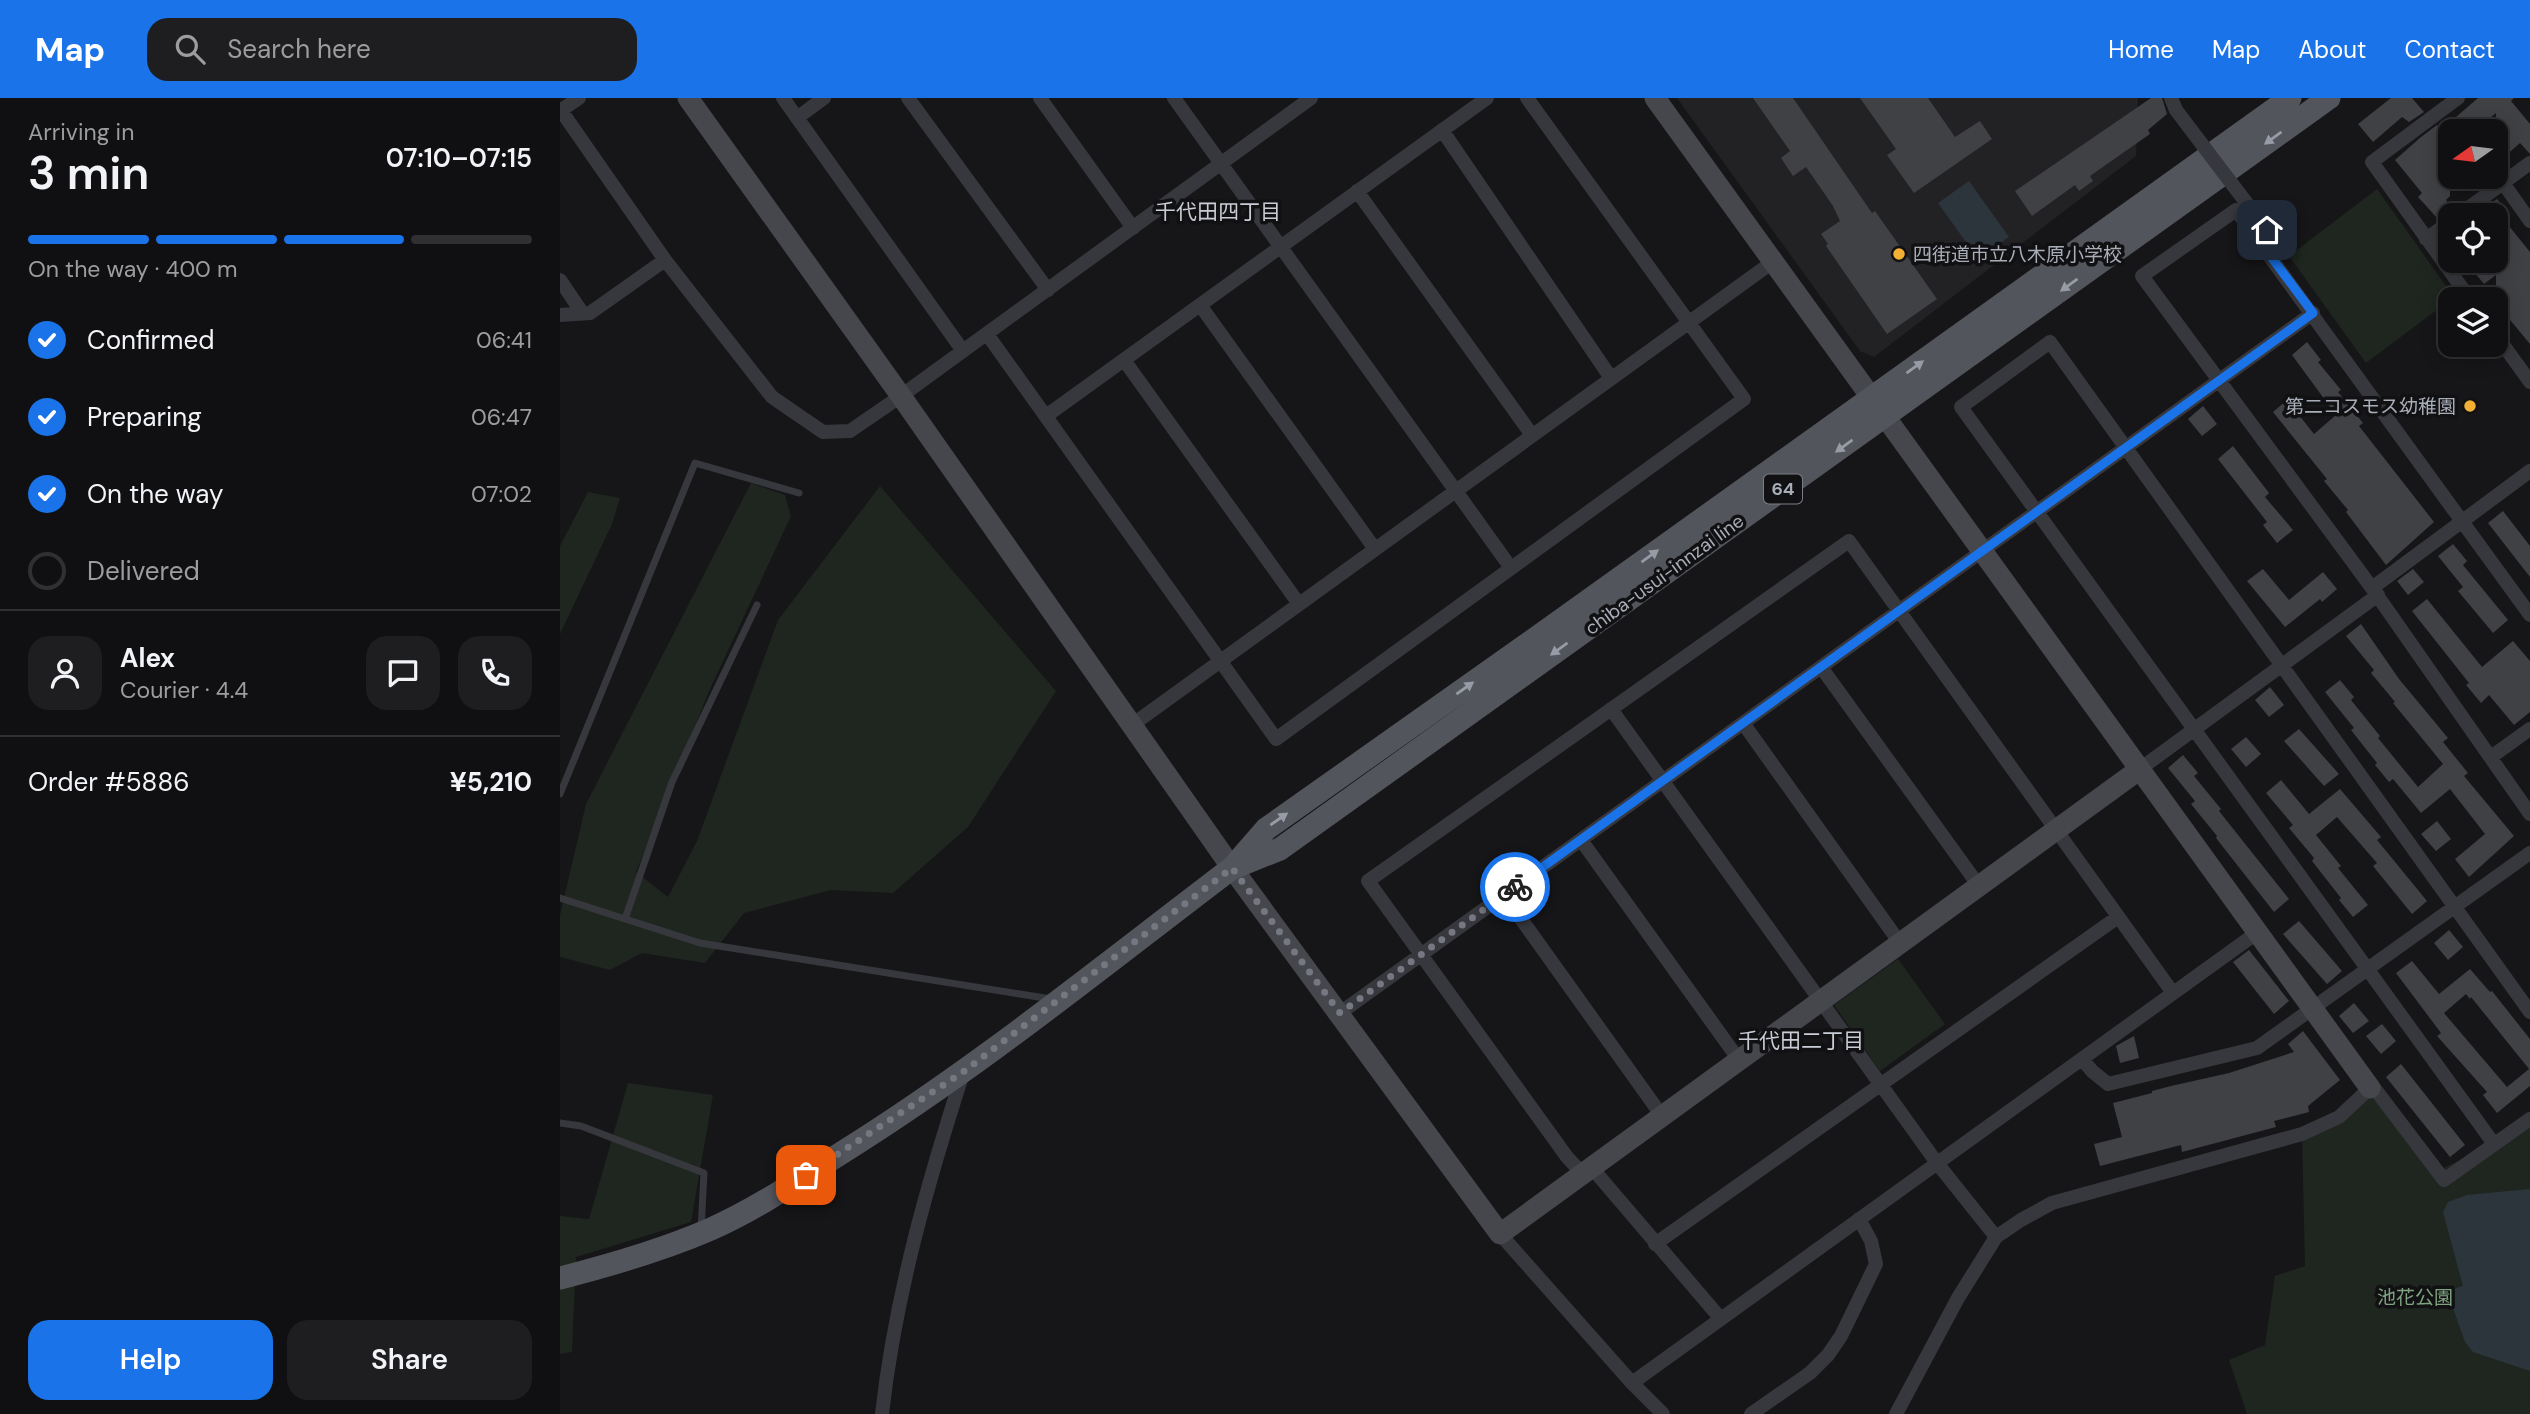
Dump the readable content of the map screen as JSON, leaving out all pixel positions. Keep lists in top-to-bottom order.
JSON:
{
  "streets": {
    "main road": ["64", "chiba-usui-innzai line"]
  },
  "districts": ["千代田四丁目", "千代田二丁目"],
  "parks": ["池花公園"],
  "places": ["四街道市立八木原小学校", "第二コスモス幼稚園"],
  "north": "left",
  "page": {
    "header": "Map",
    "search": "Search here",
    "nav": [
      "Home",
      "Map",
      "About",
      "Contact"
    ],
    "heading": ["3 min", "Arriving in", "07:10–07:15"],
    "panel": [
      "Alex",
      "Courier · 4.4",
      "Order #5886",
      "¥5,210"
    ],
    "bar": "On the way · 400 m",
    "list": [
      ["Confirmed", "06:41"],
      ["Preparing", "06:47"],
      ["On the way", "07:02"],
      "Delivered"
    ],
    "buttons": ["Help", "Share"]
  }
}
